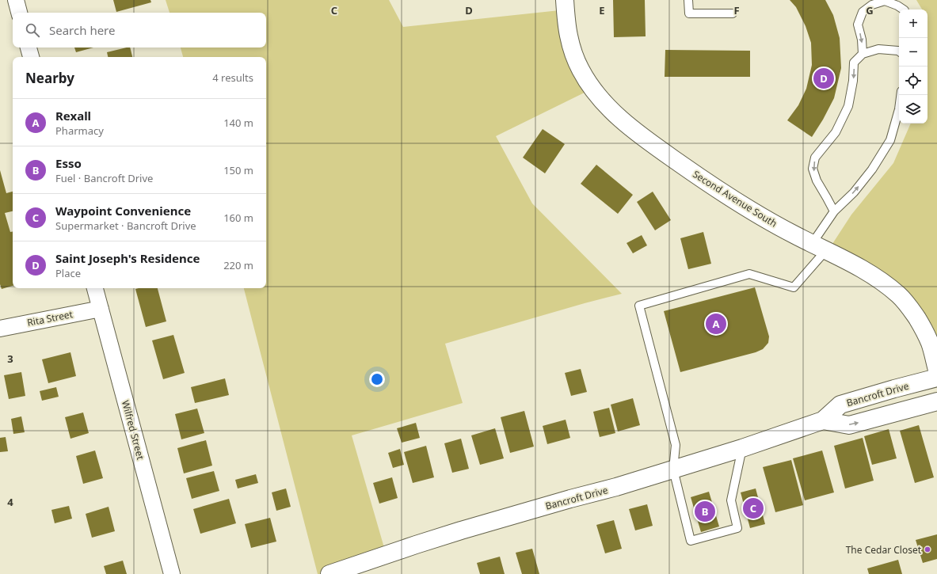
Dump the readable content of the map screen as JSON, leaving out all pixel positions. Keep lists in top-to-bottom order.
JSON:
{
  "streets": {
    "main road": ["Second Avenue South", "Bancroft Drive"],
    "street": ["Rita Street", "Wilfred Street"]
  },
  "crossings": [
    ["Rita Street", "Wilfred Street"]
  ],
  "places": ["The Cedar Closet"],
  "page": {
    "map_buttons": ["+", "−"],
    "search": "Search here",
    "heading": ["Nearby", "4 results"],
    "pins": [
      "D",
      "A",
      "C",
      "B"
    ],
    "list": [
      {
        "mark": "A",
        "name": "Rexall",
        "note": "Pharmacy",
        "value": "140 m"
      },
      {
        "mark": "B",
        "name": "Esso",
        "note": "Fuel · Bancroft Drive",
        "value": "150 m"
      },
      {
        "mark": "C",
        "name": "Waypoint Convenience",
        "note": "Supermarket · Bancroft Drive",
        "value": "160 m"
      },
      {
        "mark": "D",
        "name": "Saint Joseph's Residence",
        "note": "Place",
        "value": "220 m"
      }
    ]
  },
  "grid": {
    "columns": [
      "C",
      "D",
      "E",
      "F",
      "G"
    ],
    "rows": ["3", "4"]
  }
}
